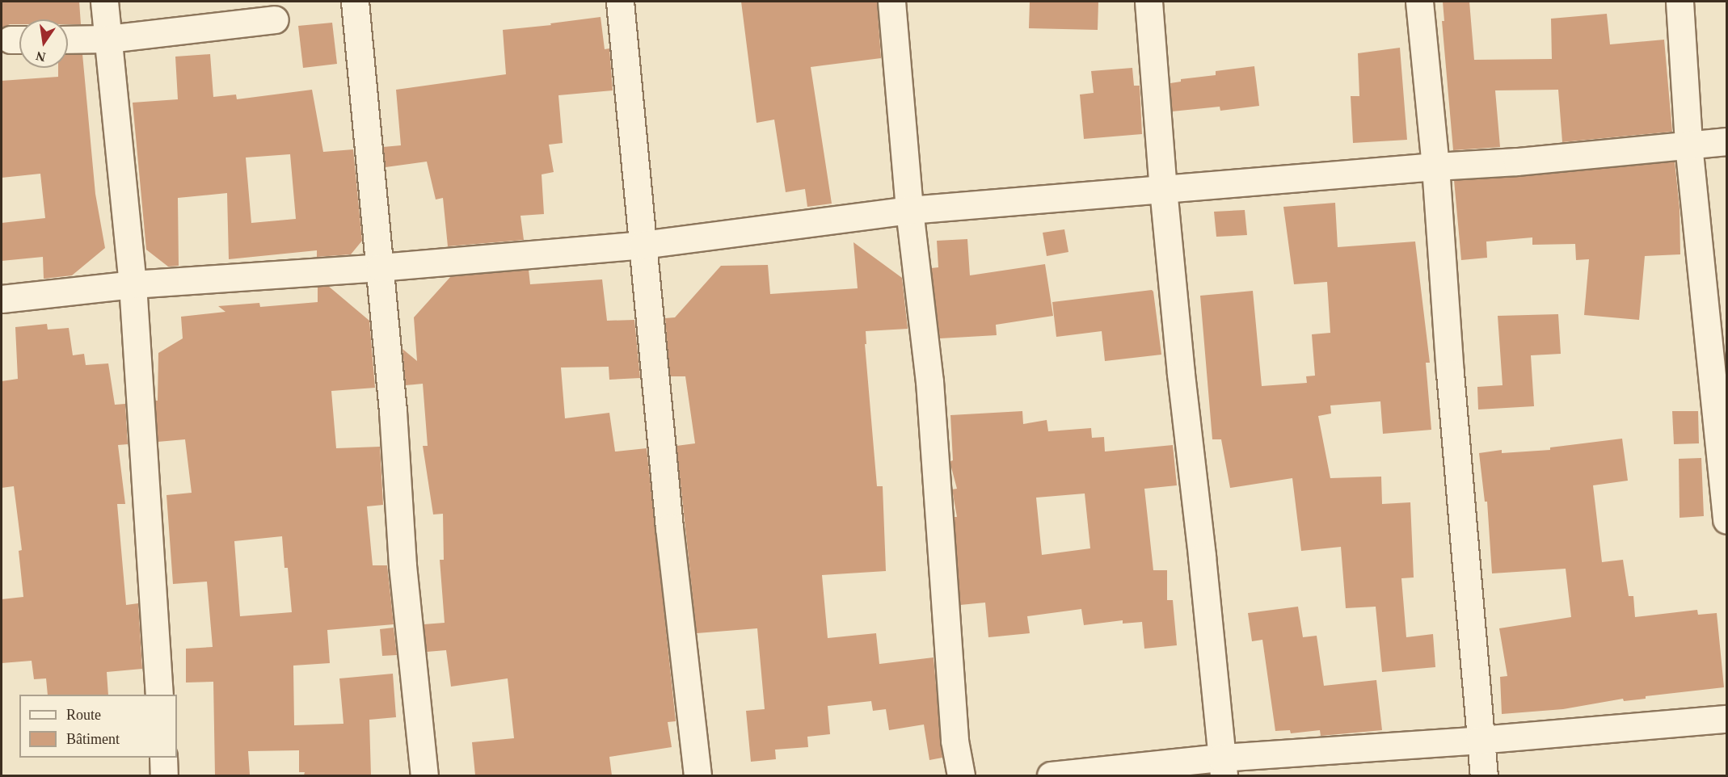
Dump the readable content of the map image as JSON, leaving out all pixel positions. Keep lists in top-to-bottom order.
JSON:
{
  "legend": ["Route", "Bâtiment"],
  "north": "bottom"
}
